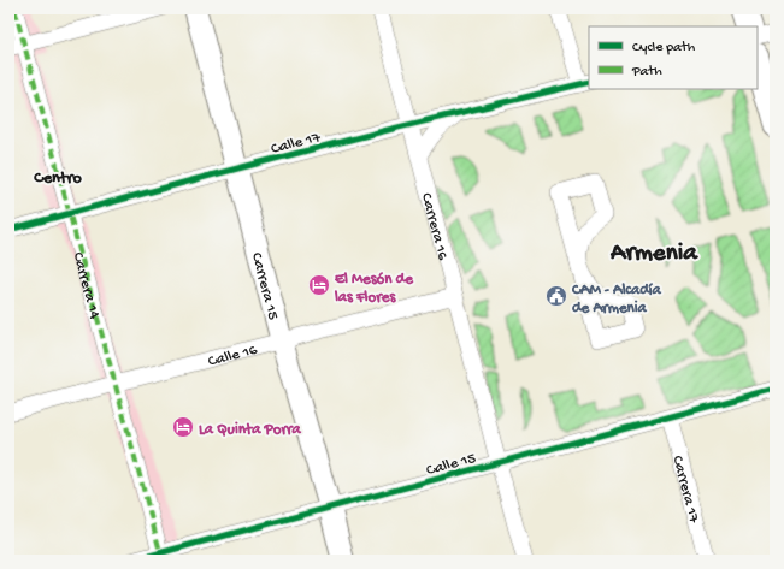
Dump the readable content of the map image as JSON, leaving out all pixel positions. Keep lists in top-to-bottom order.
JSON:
{
  "streets": {
    "street": [
      "Calle 17",
      "Carrera 16",
      "Carrera 14",
      "Carrera 15",
      "Calle 16",
      "Calle 15",
      "Carrera 17"
    ]
  },
  "crossings": [
    ["Calle 17", "Carrera 16"],
    ["Calle 17", "Carrera 14"],
    ["Calle 17", "Carrera 15"],
    ["Carrera 16", "Calle 16"],
    ["Carrera 16", "Calle 15"],
    ["Carrera 14", "Calle 16"],
    ["Carrera 14", "Calle 15"],
    ["Carrera 15", "Calle 16"],
    ["Carrera 15", "Calle 15"],
    ["Calle 15", "Carrera 17"]
  ],
  "districts": ["Centro", "Armenia"],
  "places": {
    "hotel": ["El Mesón de las Flores", "La Quinta Porra"],
    "public building": ["CAM - Alcadía de Armenia"]
  },
  "legend": ["Cycle path", "Path"]
}
